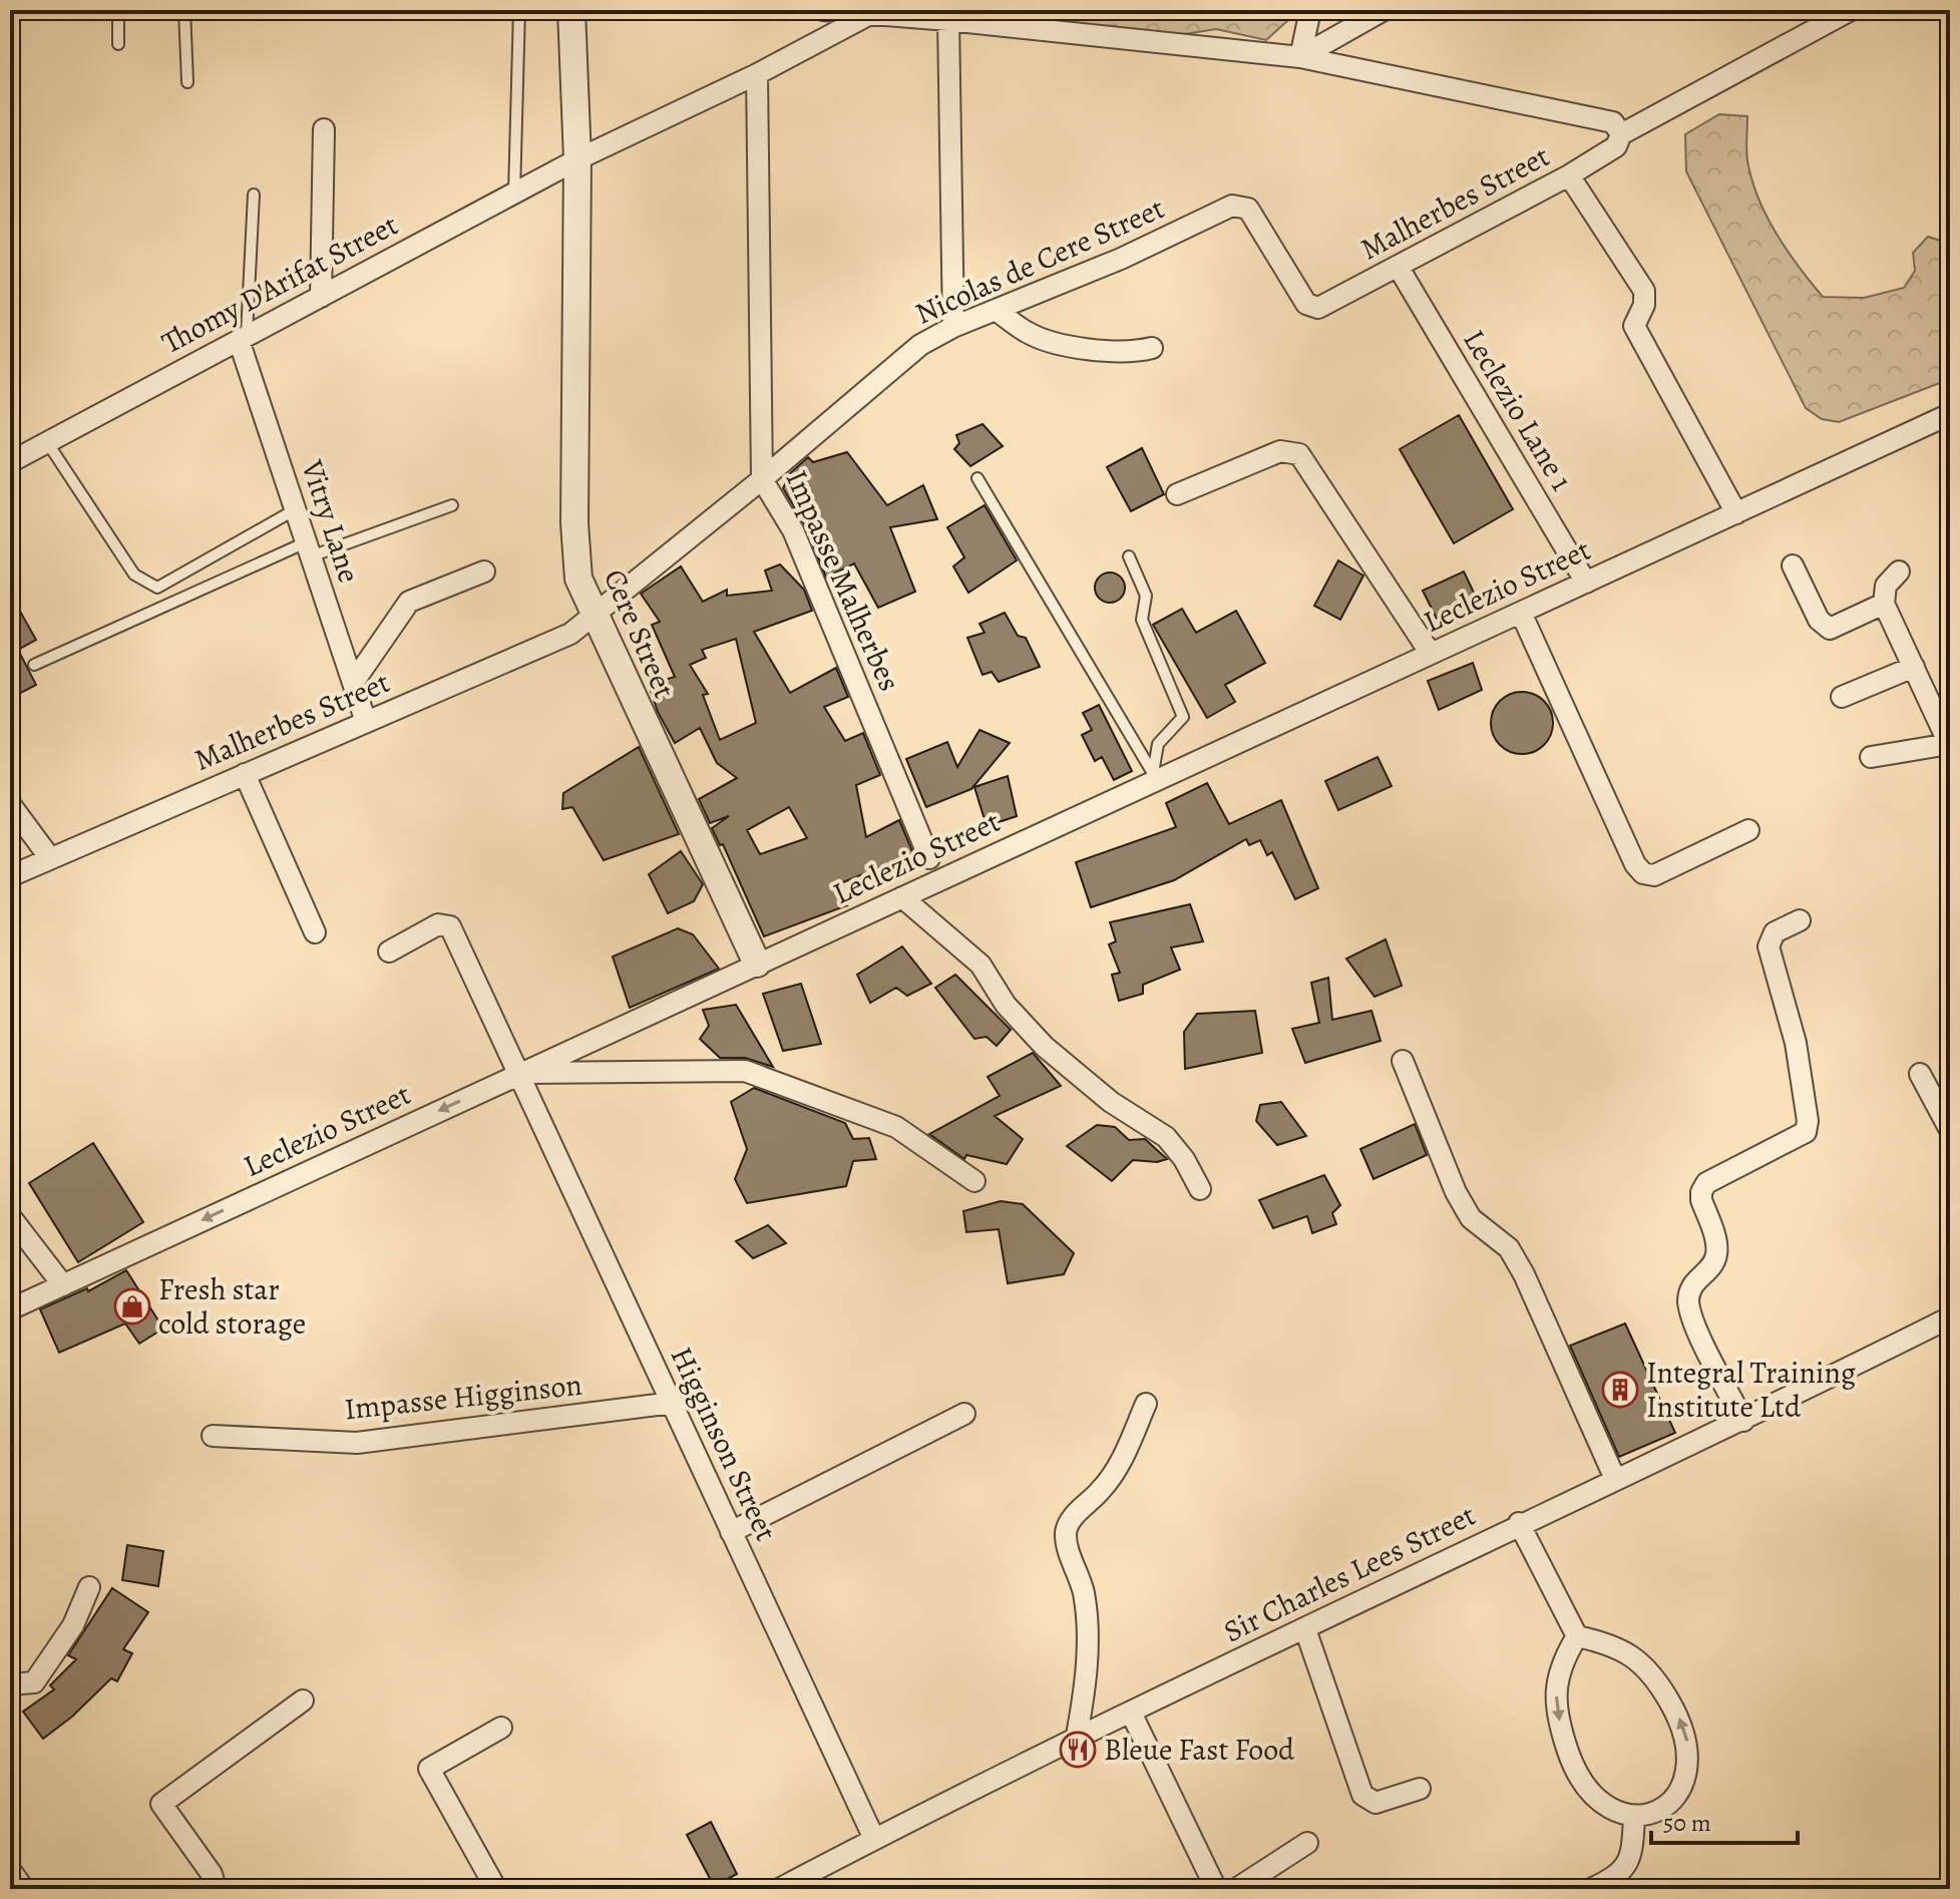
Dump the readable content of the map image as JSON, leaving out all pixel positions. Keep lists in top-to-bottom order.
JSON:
{
  "streets": {
    "street": [
      "Malherbes Street",
      "Nicolas de Cere Street",
      "Thomy D'Arifat Street",
      "Leclezio Lane 1",
      "Vitry Lane",
      "Impasse Malherbes",
      "Leclezio Street",
      "Cere Street",
      "Impasse Higginson",
      "Higginson Street",
      "Sir Charles Lees Street"
    ]
  },
  "crossings": [
    ["Malherbes Street", "Nicolas de Cere Street"],
    ["Malherbes Street", "Leclezio Lane 1"],
    ["Malherbes Street", "Vitry Lane"],
    ["Malherbes Street", "Cere Street"],
    ["Nicolas de Cere Street", "Impasse Malherbes"],
    ["Nicolas de Cere Street", "Cere Street"],
    ["Thomy D'Arifat Street", "Vitry Lane"],
    ["Thomy D'Arifat Street", "Impasse Malherbes"],
    ["Thomy D'Arifat Street", "Cere Street"],
    ["Leclezio Lane 1", "Leclezio Street"],
    ["Leclezio Street", "Cere Street"],
    ["Leclezio Street", "Higginson Street"],
    ["Impasse Higginson", "Higginson Street"],
    ["Higginson Street", "Sir Charles Lees Street"]
  ],
  "places": {
    "shop": ["Fresh star cold storage"],
    "building": ["Integral Training Institute Ltd"],
    "restaurant": ["Bleue Fast Food"]
  },
  "scale_bar": "50 m"
}
